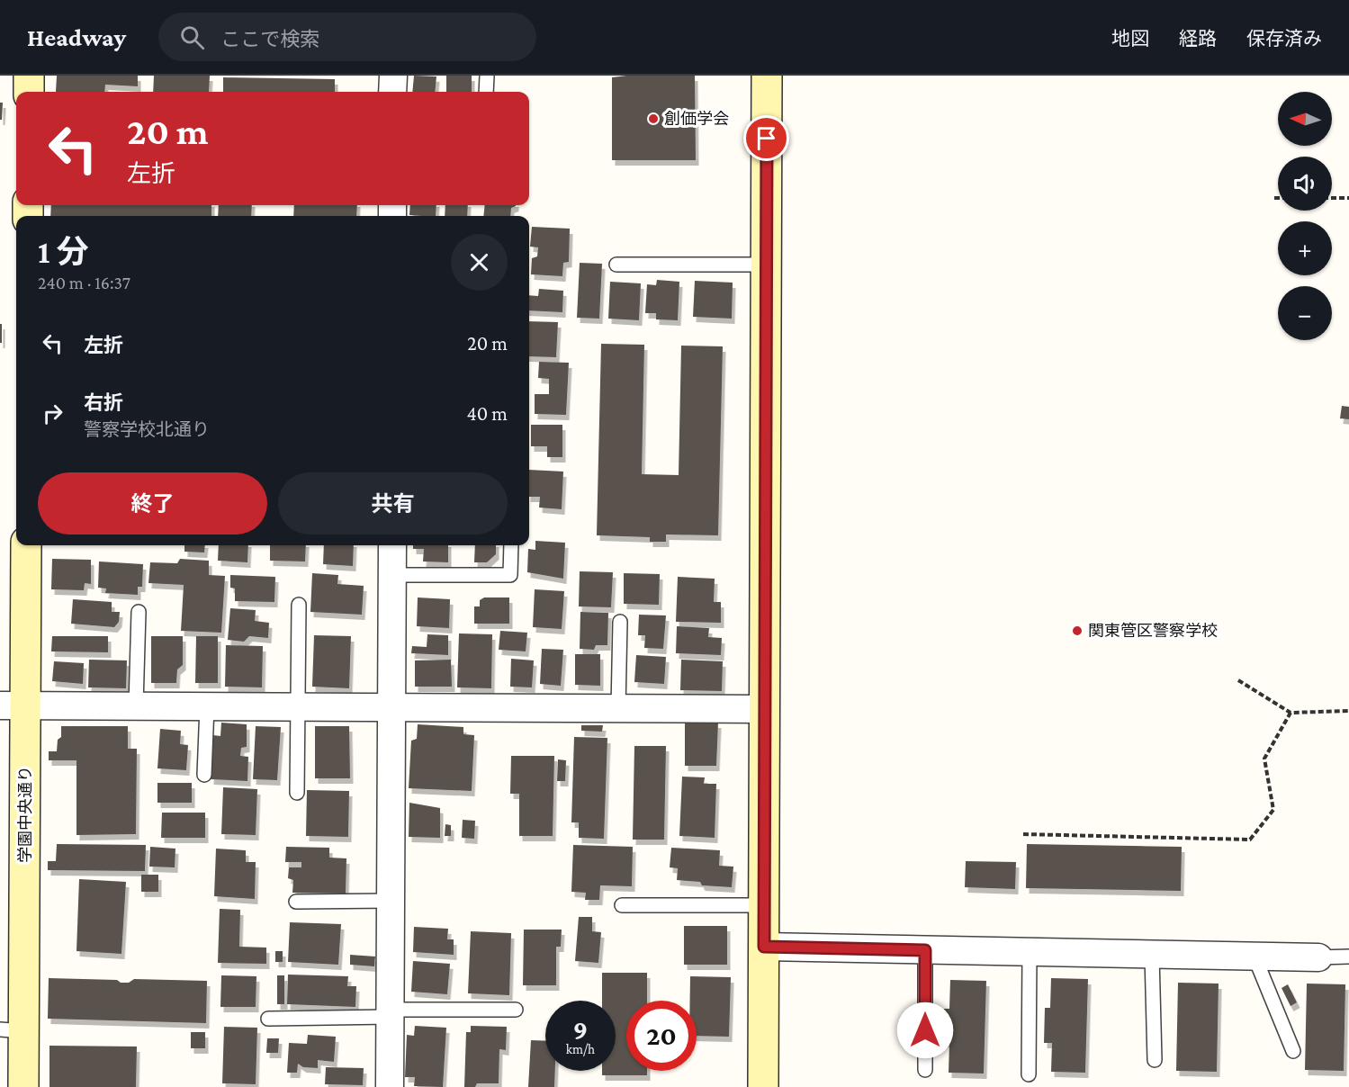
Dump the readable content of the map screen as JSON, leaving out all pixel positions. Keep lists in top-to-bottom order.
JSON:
{
  "streets": {
    "street": ["学園中央通り"]
  },
  "places": ["創価学会", "関東管区警察学校"],
  "north": "left",
  "page": {
    "header": "Headway",
    "search": "ここで検索",
    "nav": ["地図", "経路", "保存済み"],
    "map_buttons": ["+", "−"],
    "turn": ["20 m", "左折"],
    "heading": ["1 分", "240 m · 16:37"],
    "list": [
      {
        "name": "左折",
        "value": "20 m"
      },
      {
        "name": "右折",
        "note": "警察学校北通り",
        "value": "40 m"
      }
    ],
    "buttons": ["終了", "共有"],
    "speed": "9 km/h",
    "limit": "20"
  }
}
